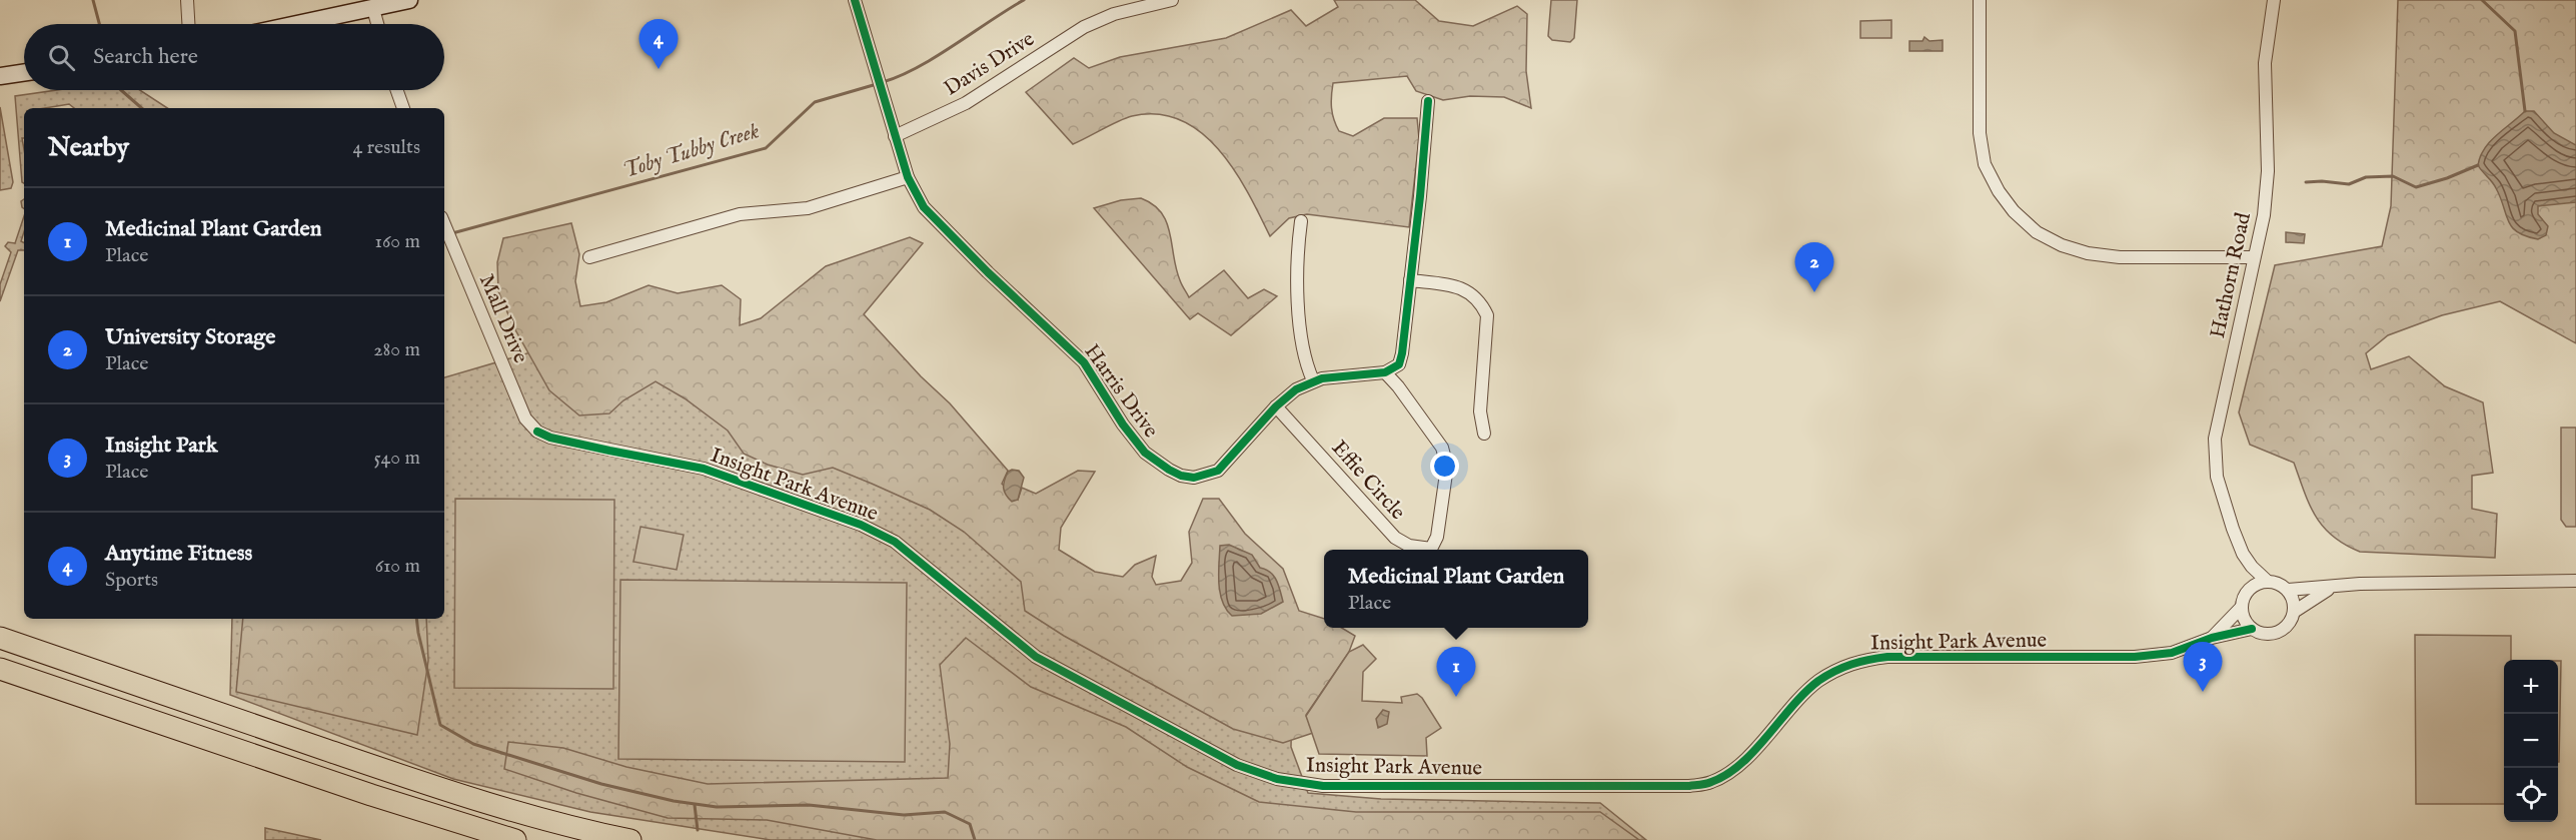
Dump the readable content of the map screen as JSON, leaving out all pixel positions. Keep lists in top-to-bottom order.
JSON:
{
  "streets": {
    "street": [
      "Davis Drive",
      "Hathorn Road",
      "Mall Drive",
      "Harris Drive",
      "Effie Circle",
      "Insight Park Avenue"
    ]
  },
  "crossings": [
    ["Davis Drive", "Harris Drive"],
    ["Hathorn Road", "Insight Park Avenue"],
    ["Mall Drive", "Insight Park Avenue"],
    ["Harris Drive", "Effie Circle"]
  ],
  "water": ["Toby Tubby Creek"],
  "page": {
    "pins": [
      "4",
      "2",
      "3",
      "1"
    ],
    "search": "Search here",
    "heading": ["Nearby", "4 results"],
    "list": [
      {
        "mark": "1",
        "name": "Medicinal Plant Garden",
        "note": "Place",
        "value": "160 m"
      },
      {
        "mark": "2",
        "name": "University Storage",
        "note": "Place",
        "value": "280 m"
      },
      {
        "mark": "3",
        "name": "Insight Park",
        "note": "Place",
        "value": "540 m"
      },
      {
        "mark": "4",
        "name": "Anytime Fitness",
        "note": "Sports",
        "value": "610 m"
      }
    ],
    "popup": ["Medicinal Plant Garden", "Place"],
    "map_buttons": ["+", "−"]
  }
}
